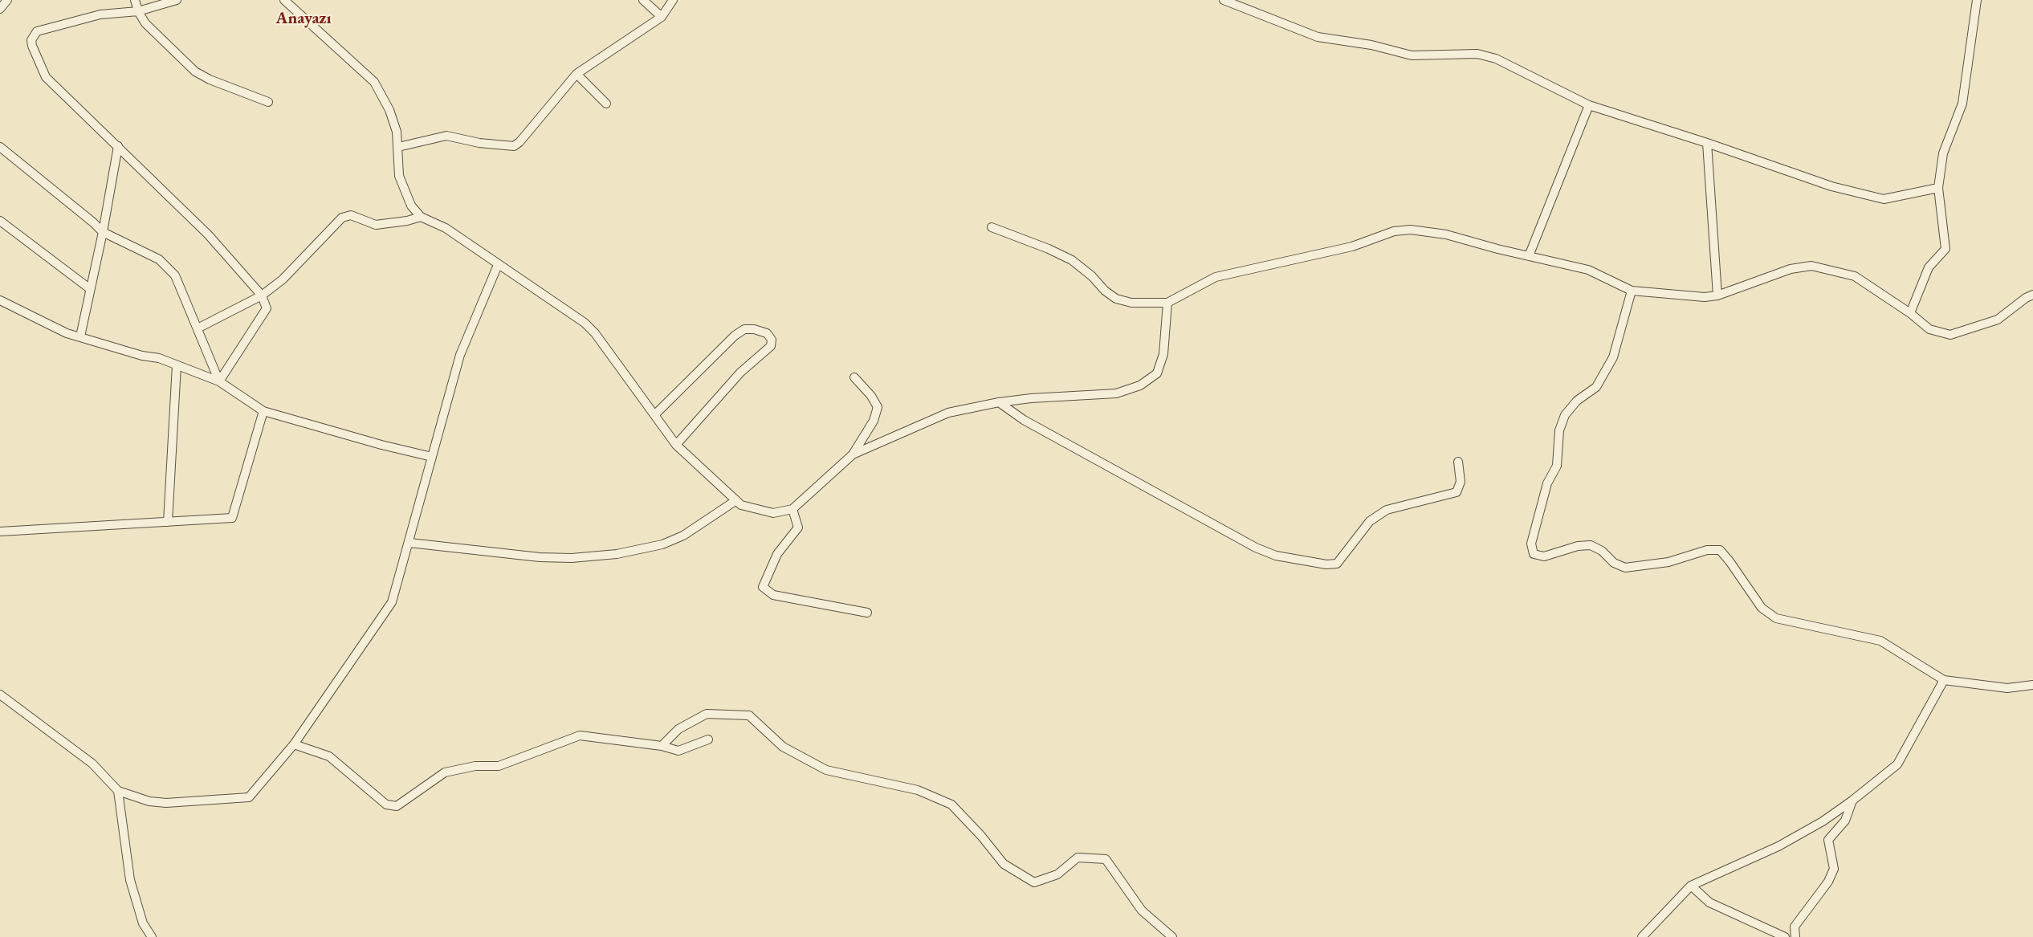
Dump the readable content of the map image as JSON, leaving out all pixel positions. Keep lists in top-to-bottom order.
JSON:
{
  "districts": ["Anayazı"]
}
